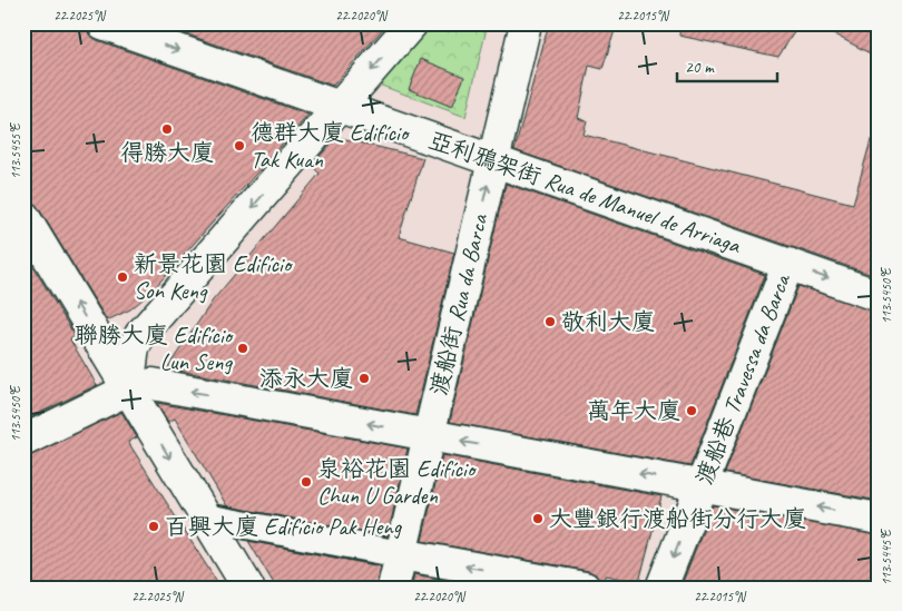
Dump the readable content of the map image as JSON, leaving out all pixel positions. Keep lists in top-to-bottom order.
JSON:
{
  "streets": {
    "street": ["亞利鴉架街 Rua de Manuel de Arriaga", "渡船街 Rua da Barca", "渡船巷 Travessa da Barca"]
  },
  "crossings": [
    ["亞利鴉架街 Rua de Manuel de Arriaga", "渡船街 Rua da Barca"],
    ["亞利鴉架街 Rua de Manuel de Arriaga", "渡船巷 Travessa da Barca"]
  ],
  "one_way": ["亞利鴉架街 Rua de Manuel de Arriaga", "渡船街 Rua da Barca"],
  "places": [
    "得勝大廈",
    "德群大廈 Edifício Tak Kuan",
    "新景花園 Edifício Son Keng",
    "敬利大廈",
    "聯勝大廈 Edifício Lun Seng",
    "添永大廈",
    "萬年大廈",
    "泉裕花園 Edifício Chun U Garden",
    "大豐銀行渡船街分行大廈",
    "百興大廈 Edifício Pak Heng"
  ],
  "scale_bar": "20 m",
  "coordinates": [
    "22.2025°N",
    "22.2020°N",
    "22.2015°N",
    "113.5455°E",
    "113.5450°E",
    "113.5445°E"
  ]
}
